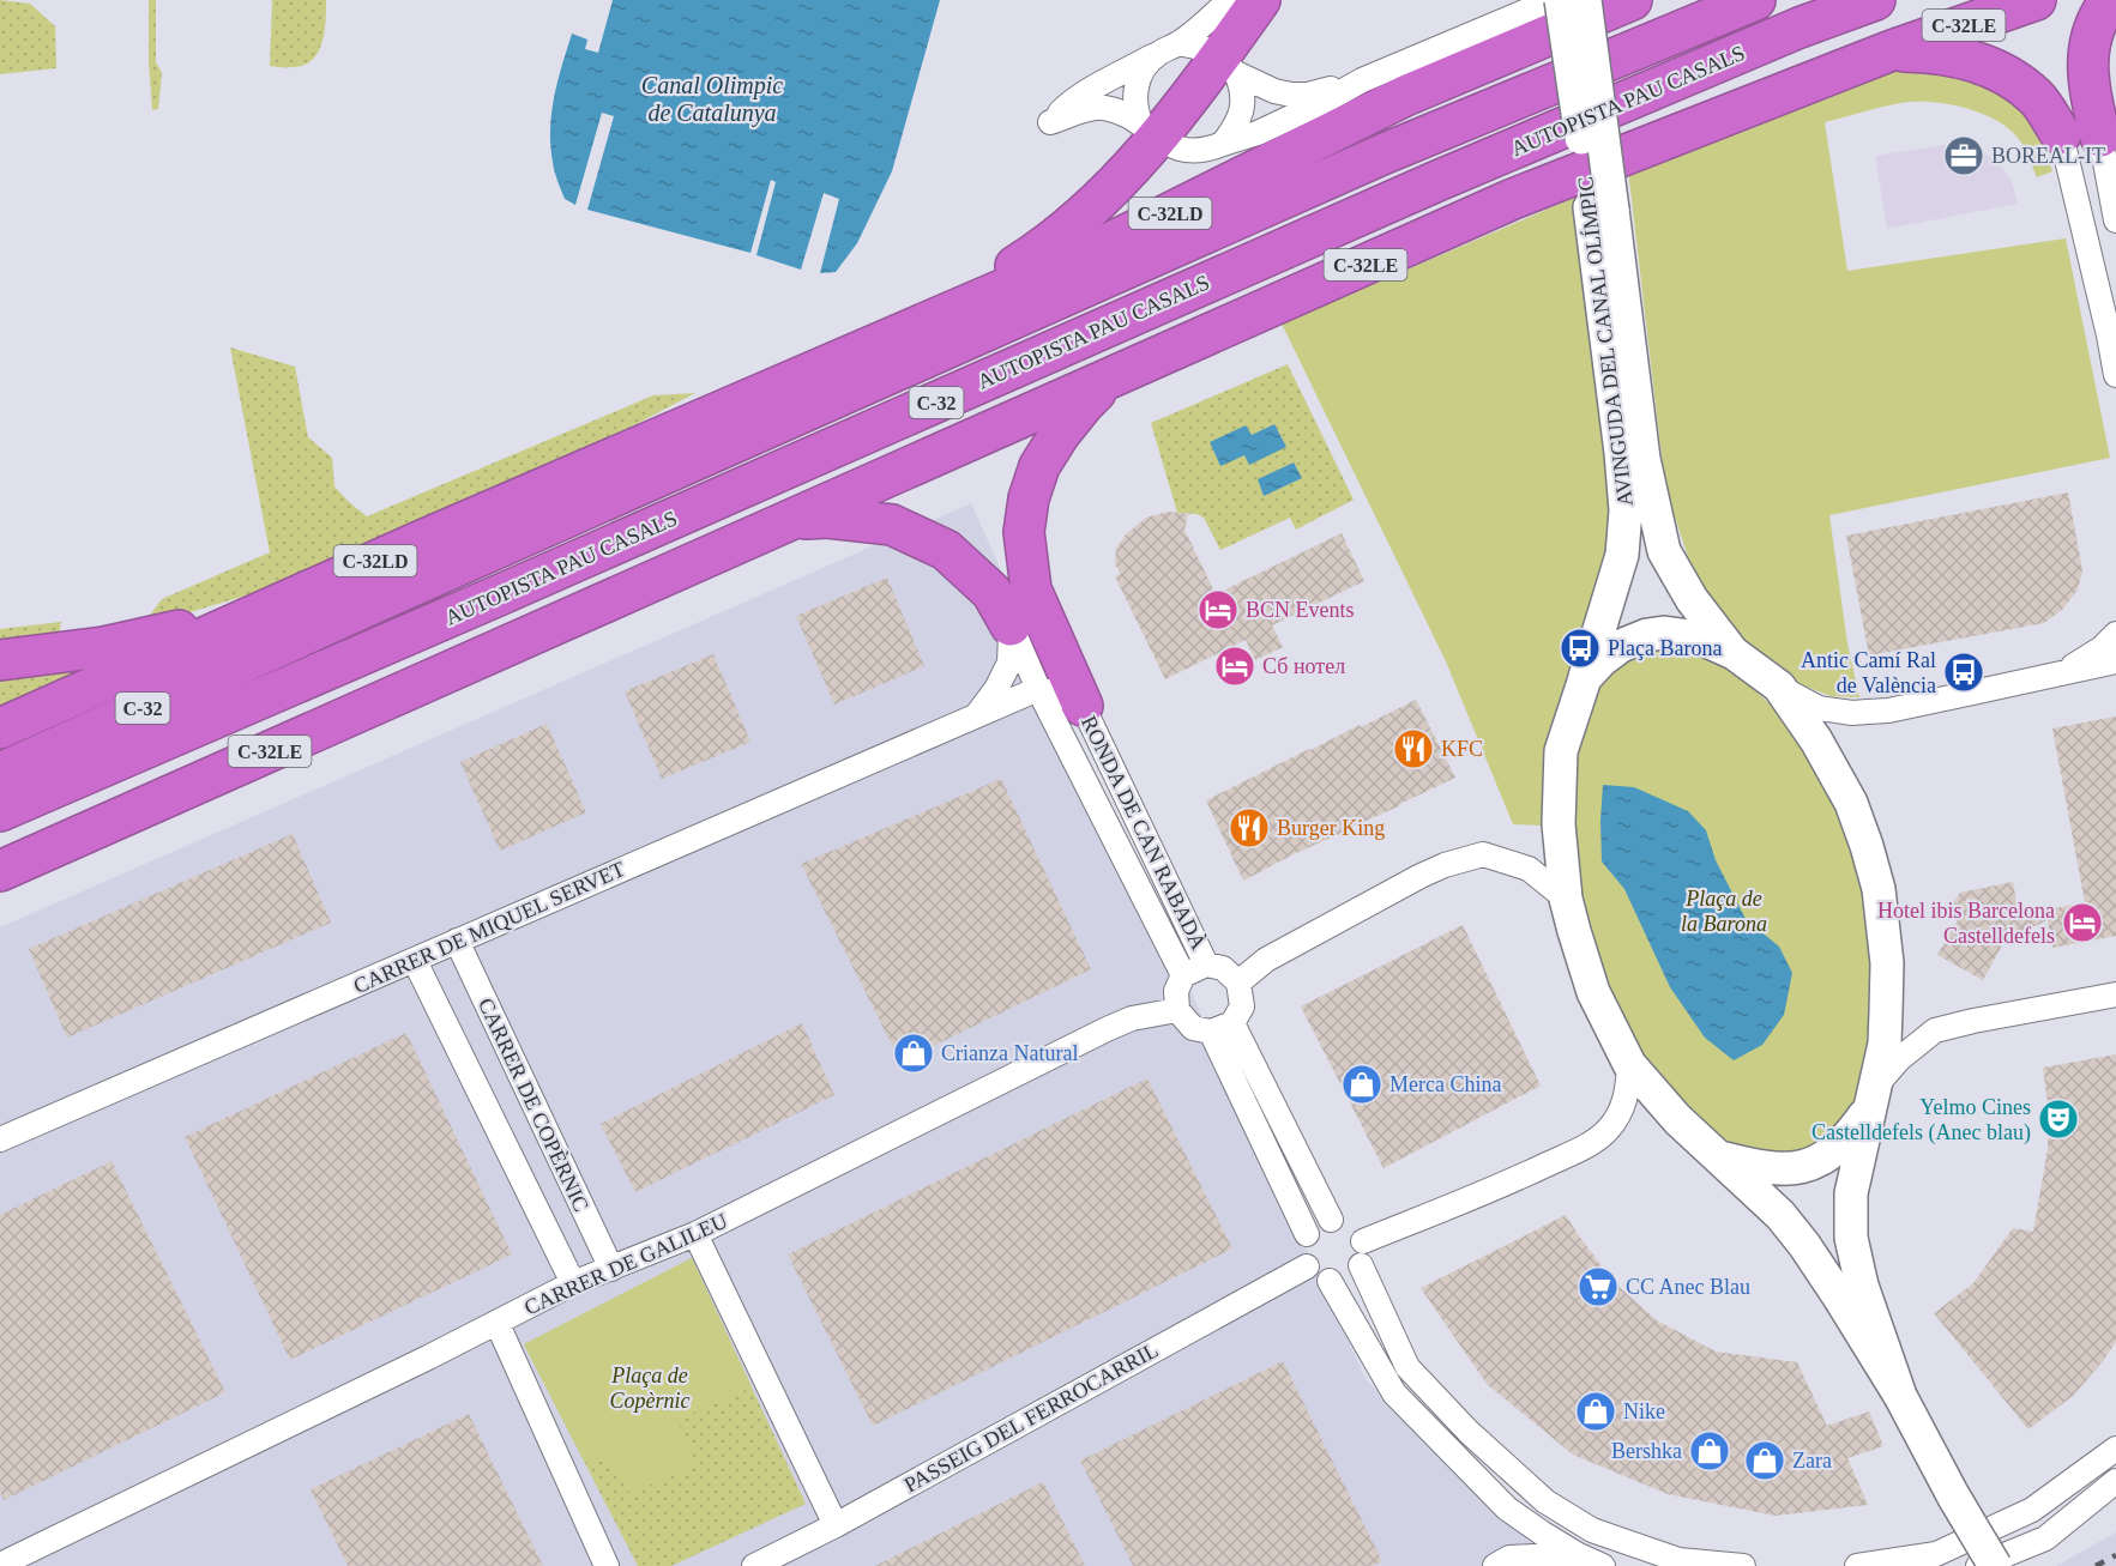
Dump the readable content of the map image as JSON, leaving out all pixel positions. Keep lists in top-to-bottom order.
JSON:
{
  "streets": {
    "highway": [
      "C-32LE",
      "AUTOPISTA PAU CASALS",
      "C-32LD",
      "C-32"
    ],
    "street": [
      "AVINGUDA DEL CANAL OLÍMPIC",
      "RONDA DE CAN RABADÀ",
      "CARRER DE MIQUEL SERVET",
      "CARRER DE COPÈRNIC",
      "CARRER DE GALILEU",
      "PASSEIG DEL FERROCARRIL"
    ]
  },
  "crossings": [
    ["RONDA DE CAN RABADÀ", "CARRER DE MIQUEL SERVET"],
    ["RONDA DE CAN RABADÀ", "CARRER DE GALILEU"],
    ["CARRER DE MIQUEL SERVET", "CARRER DE COPÈRNIC"],
    ["CARRER DE COPÈRNIC", "CARRER DE GALILEU"]
  ],
  "water": ["Canal Olimpic de Catalunya"],
  "parks": ["Plaça de la Barona", "Plaça de Copèrnic"],
  "places": {
    "office": ["BOREAL-IT"],
    "hotel": ["BCN Events", "Сб нотел", "Hotel ibis Barcelona Castelldefels"],
    "bus stop": ["Plaça Barona", "Antic Camí Ral de València"],
    "restaurant": ["KFC", "Burger King"],
    "shop": [
      "Crianza Natural",
      "Merca China",
      "Nike",
      "Bershka",
      "Zara"
    ],
    "theatre": ["Yelmo Cines Castelldefels (Anec blau)"],
    "supermarket": ["CC Anec Blau"]
  }
}
